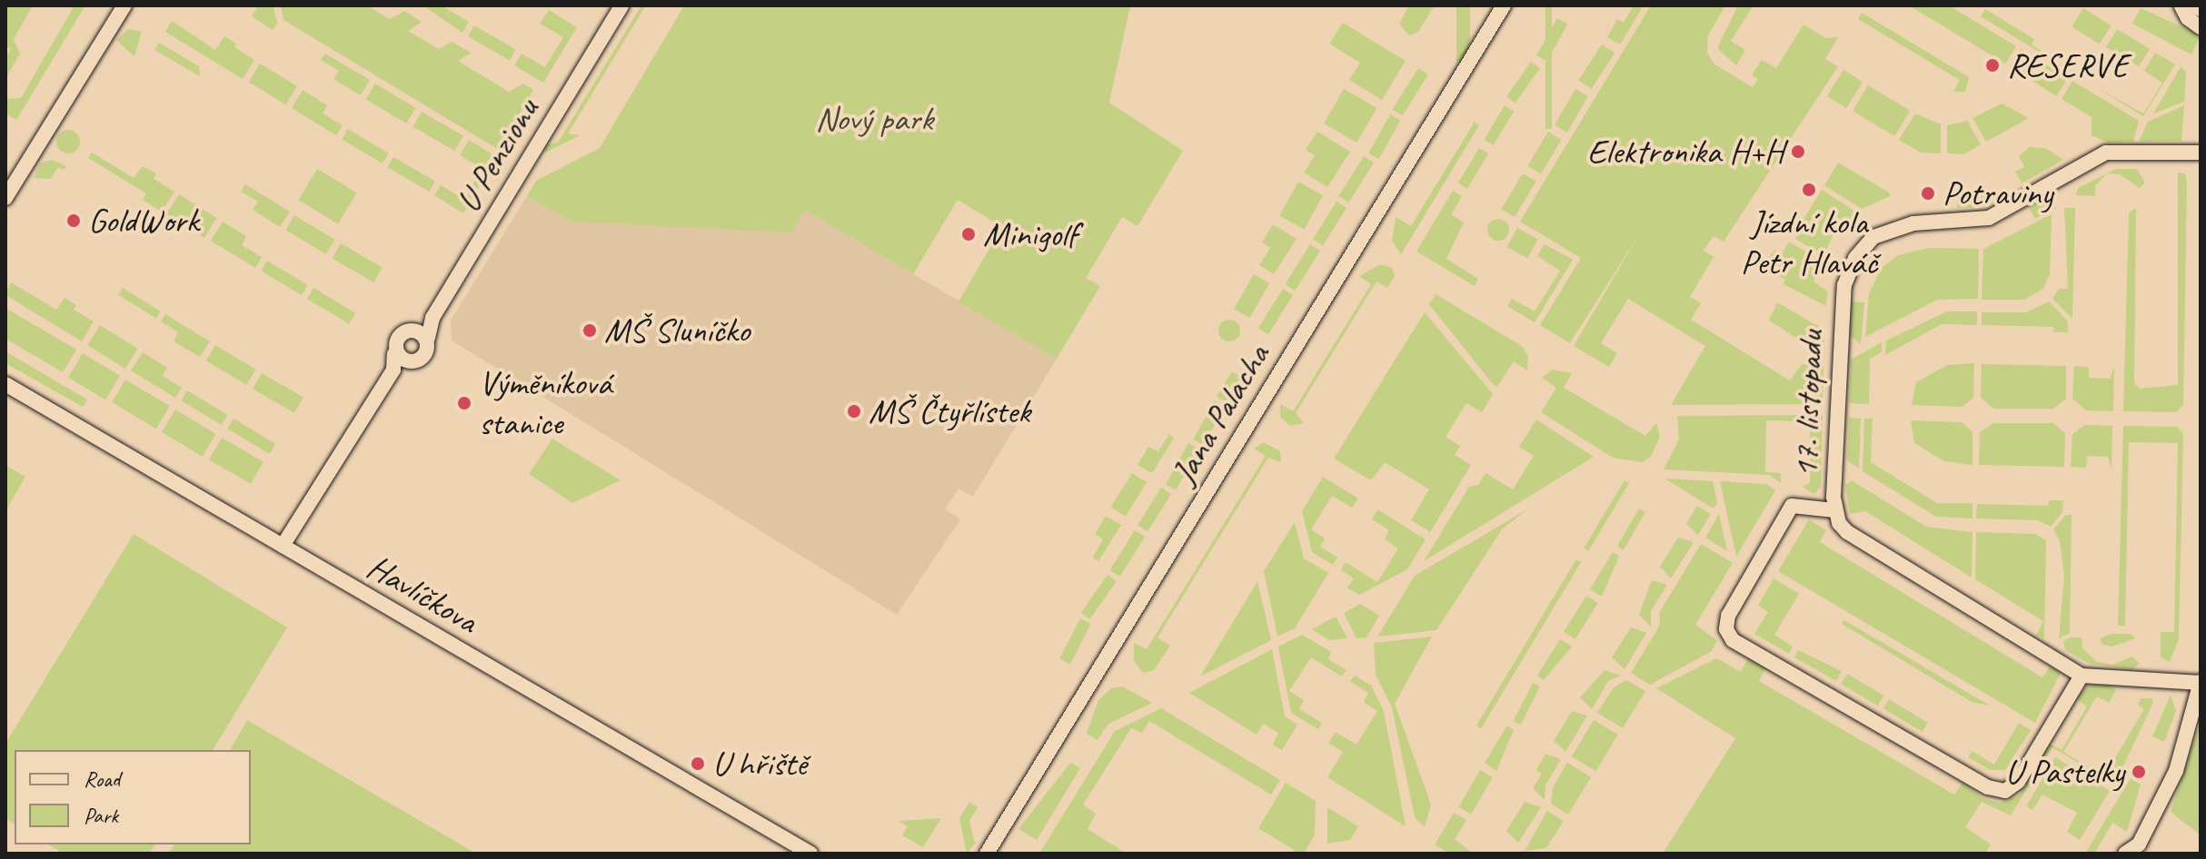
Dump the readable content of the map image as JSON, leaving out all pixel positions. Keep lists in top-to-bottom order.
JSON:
{
  "streets": {
    "street": [
      "U Penzionu",
      "17. listopadu",
      "Jana Palacha",
      "Havlíčkova"
    ]
  },
  "parks": ["Nový park"],
  "places": [
    "RESERVE",
    "Elektronika H+H",
    "Jízdní kola Petr Hlaváč",
    "Potraviny",
    "GoldWork",
    "Minigolf",
    "MŠ Sluníčko",
    "Výměníková stanice",
    "MŠ Čtyřlístek",
    "U hřiště",
    "U Pastelky"
  ],
  "legend": ["Road", "Park"]
}
